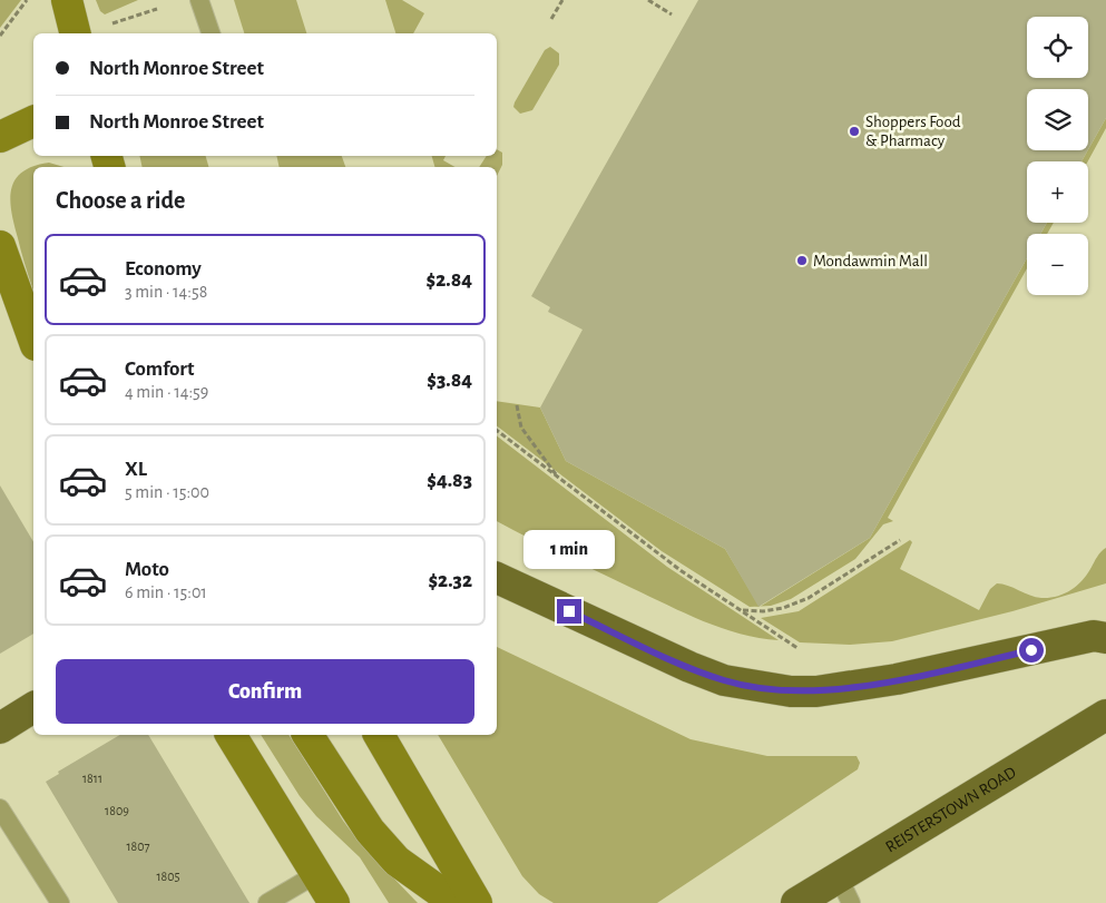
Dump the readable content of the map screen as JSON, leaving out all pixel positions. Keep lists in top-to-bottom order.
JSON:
{
  "streets": {
    "main road": ["REISTERSTOWN ROAD"]
  },
  "places": ["Shoppers Food & Pharmacy", "Mondawmin Mall"],
  "house_numbers": [
    "1811",
    "1809",
    "1807",
    "1805"
  ],
  "page": {
    "map_buttons": ["+", "−"],
    "banner": ["North Monroe Street", "North Monroe Street"],
    "heading": "Choose a ride",
    "list": [
      {
        "name": "Economy",
        "note": "3 min · 14:58",
        "value": "$2.84"
      },
      {
        "name": "Comfort",
        "note": "4 min · 14:59",
        "value": "$3.84"
      },
      {
        "name": "XL",
        "note": "5 min · 15:00",
        "value": "$4.83"
      },
      {
        "name": "Moto",
        "note": "6 min · 15:01",
        "value": "$2.32"
      }
    ],
    "bubble": "1 min",
    "buttons": "Confirm"
  }
}
